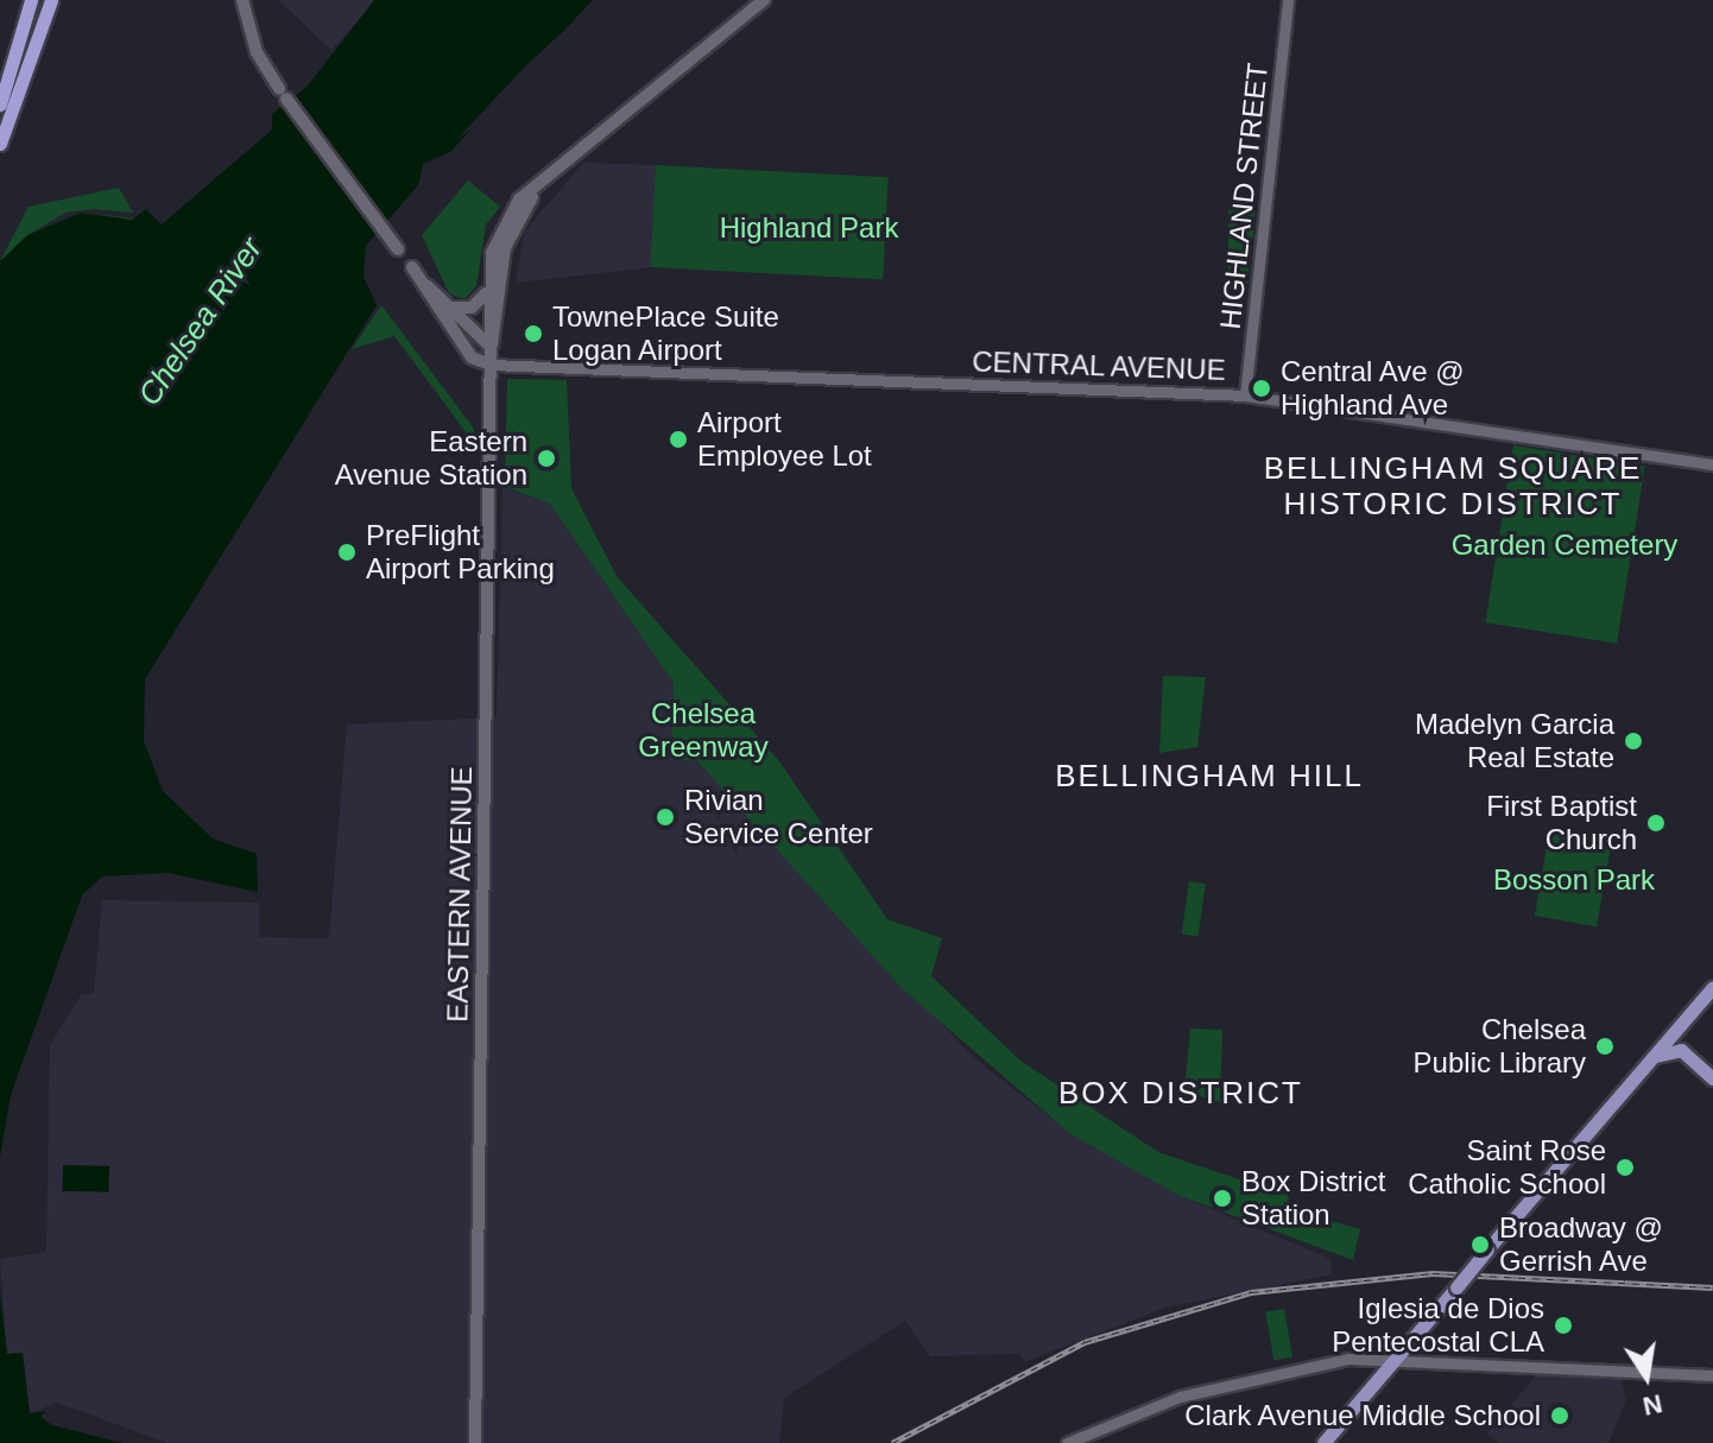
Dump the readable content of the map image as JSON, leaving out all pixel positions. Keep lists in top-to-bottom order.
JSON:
{
  "streets": {
    "main road": ["EASTERN AVENUE"],
    "street": ["HIGHLAND STREET", "CENTRAL AVENUE"]
  },
  "crossings": [
    ["HIGHLAND STREET", "CENTRAL AVENUE"],
    ["CENTRAL AVENUE", "EASTERN AVENUE"]
  ],
  "districts": ["BELLINGHAM SQUARE HISTORIC DISTRICT", "BELLINGHAM HILL", "BOX DISTRICT"],
  "water": ["Chelsea River"],
  "parks": [
    "Highland Park",
    "Garden Cemetery",
    "Chelsea Greenway",
    "Bosson Park"
  ],
  "places": [
    "TownePlace Suite Logan Airport",
    "Central Ave @ Highland Ave",
    "Airport Employee Lot",
    "Eastern Avenue Station",
    "PreFlight Airport Parking",
    "Madelyn Garcia Real Estate",
    "Rivian Service Center",
    "First Baptist Church",
    "Chelsea Public Library",
    "Saint Rose Catholic School",
    "Box District Station",
    "Broadway @ Gerrish Ave",
    "Iglesia de Dios Pentecostal CLA",
    "Clark Avenue Middle School"
  ],
  "north": "bottom"
}
